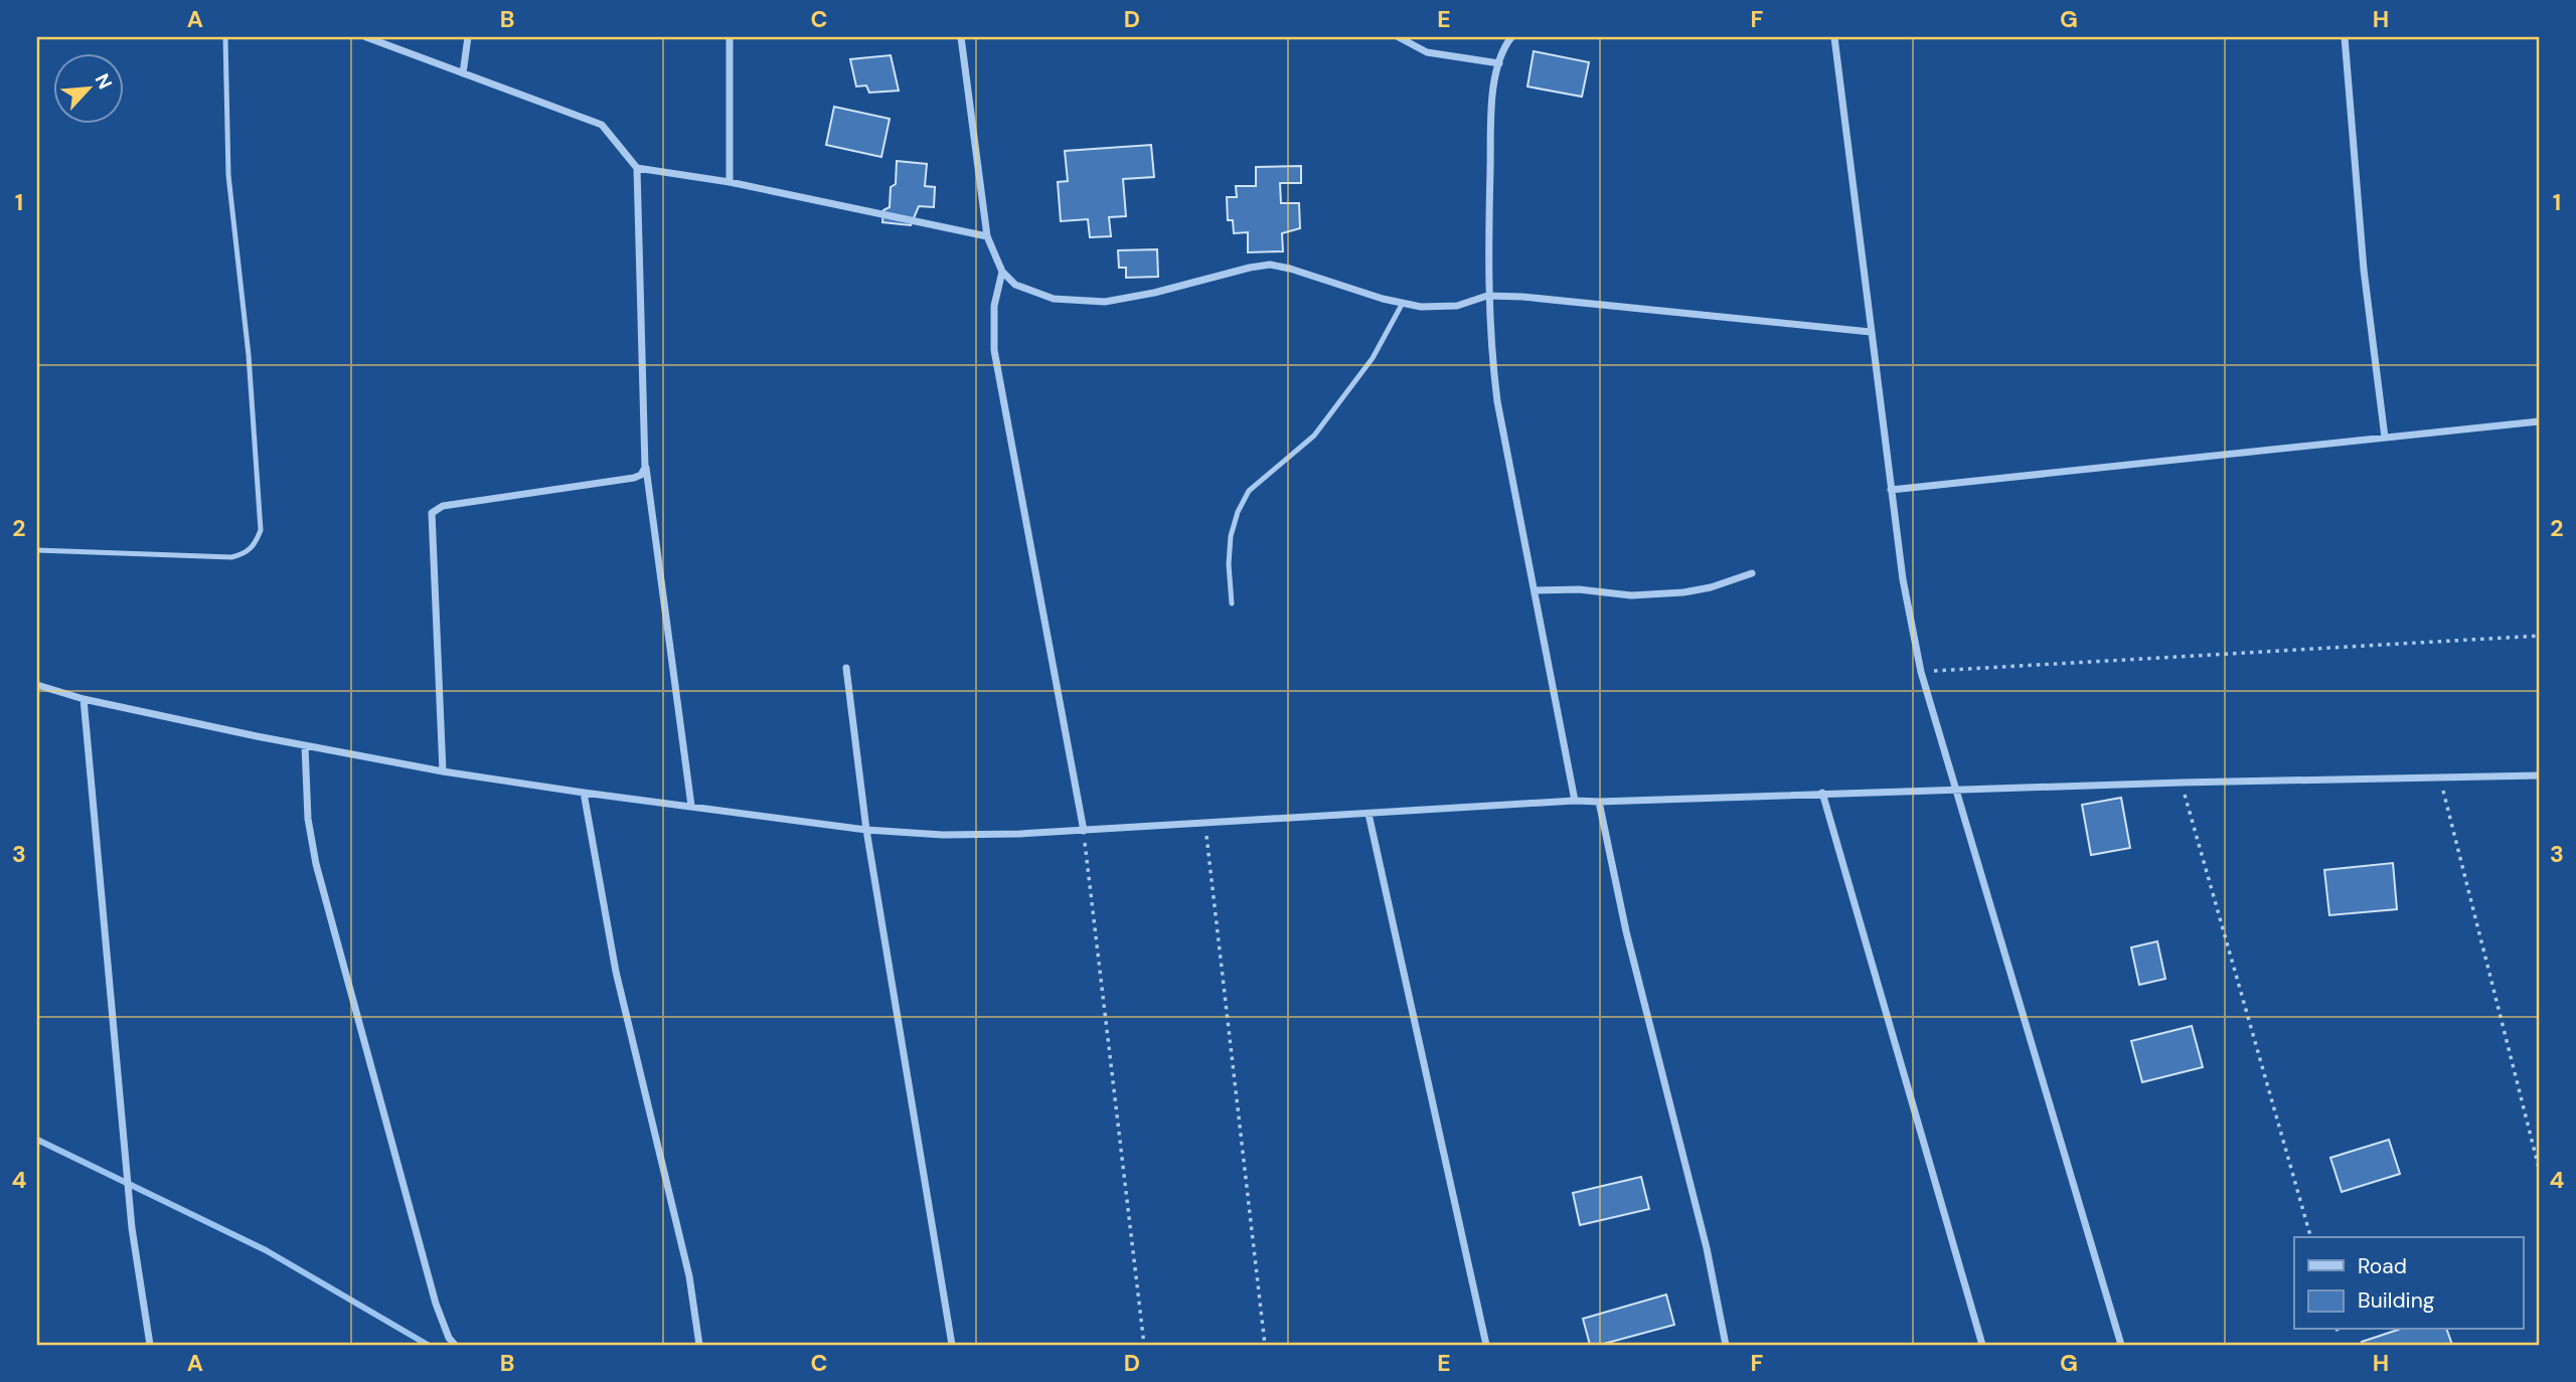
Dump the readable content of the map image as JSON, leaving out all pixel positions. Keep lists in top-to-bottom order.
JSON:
{
  "legend": ["Road", "Building"],
  "north": "top right",
  "grid": {
    "columns": [
      "A",
      "B",
      "C",
      "D",
      "E",
      "F",
      "G",
      "H"
    ],
    "rows": [
      "1",
      "2",
      "3",
      "4"
    ]
  }
}
